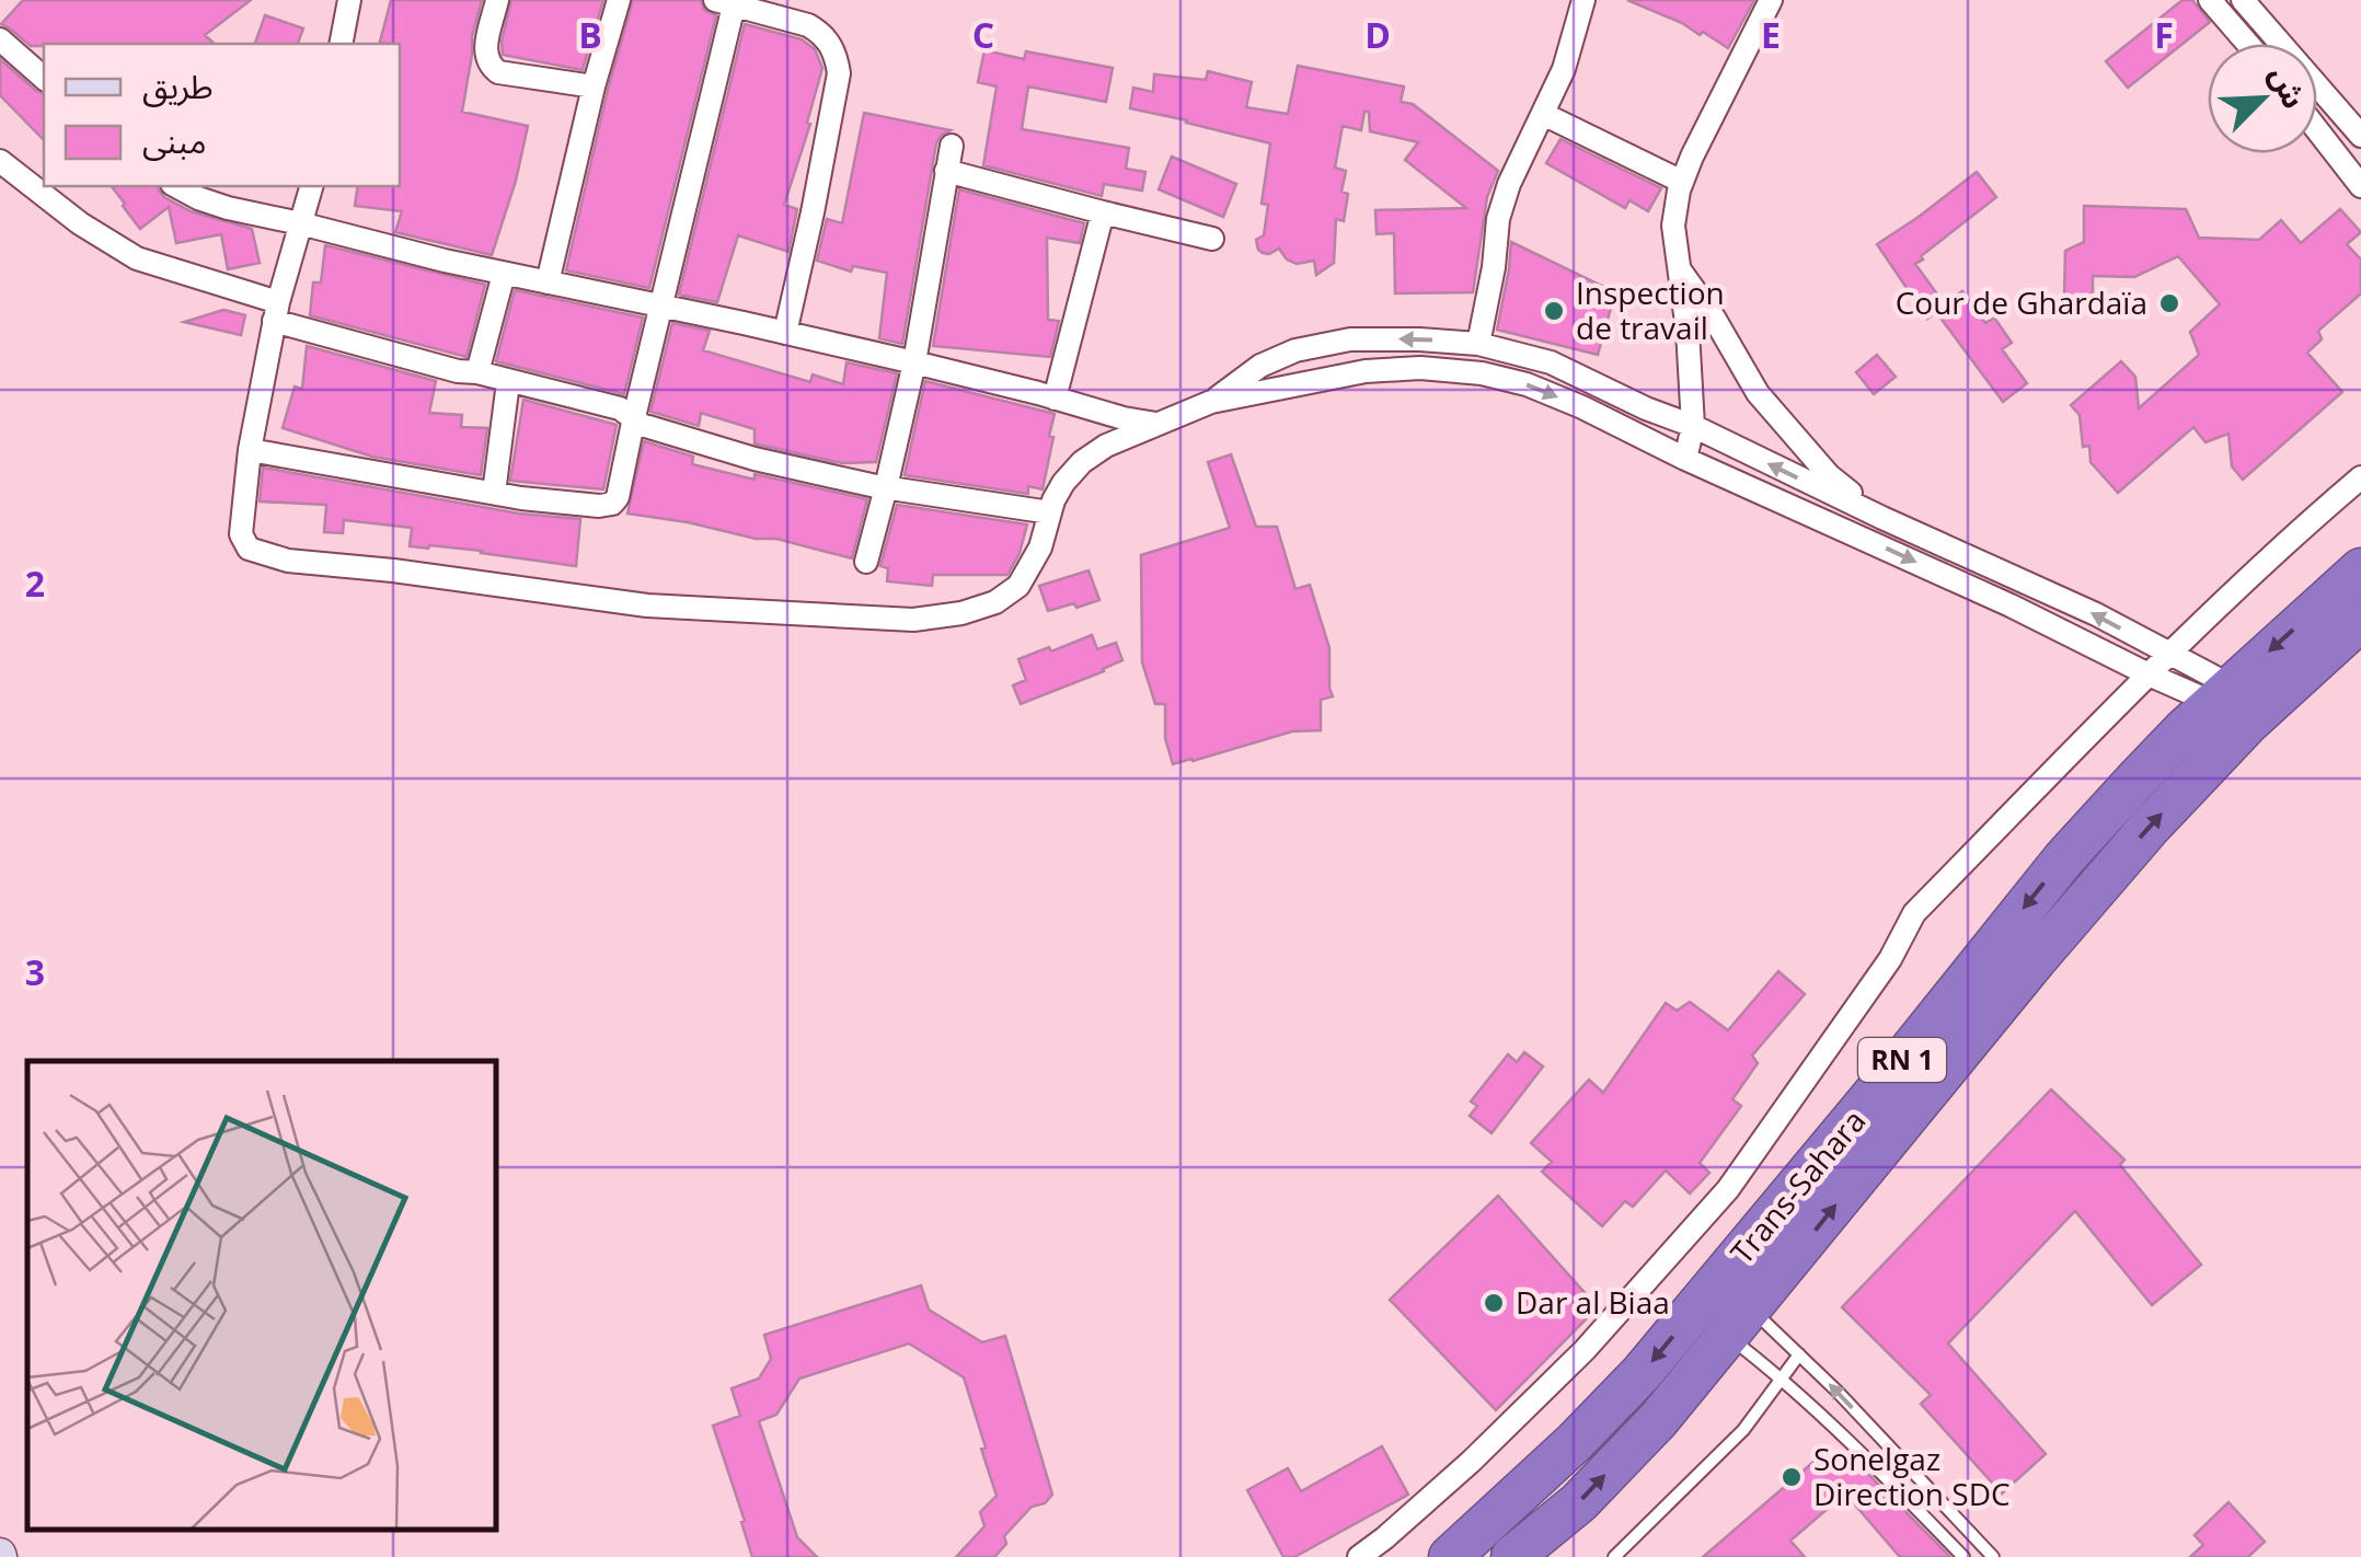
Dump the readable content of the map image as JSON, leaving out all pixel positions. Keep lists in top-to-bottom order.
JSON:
{
  "streets": {
    "highway": ["RN 1", "Trans-Sahara"]
  },
  "places": [
    "Cour de Ghardaïa",
    "Inspection de travail",
    "Dar al Biaa",
    "Sonelgaz Direction SDC"
  ],
  "legend": ["طريق", "مبنى"],
  "north": "top right",
  "grid": {
    "columns": [
      "B",
      "C",
      "D",
      "E",
      "F"
    ],
    "rows": ["2", "3"]
  }
}
